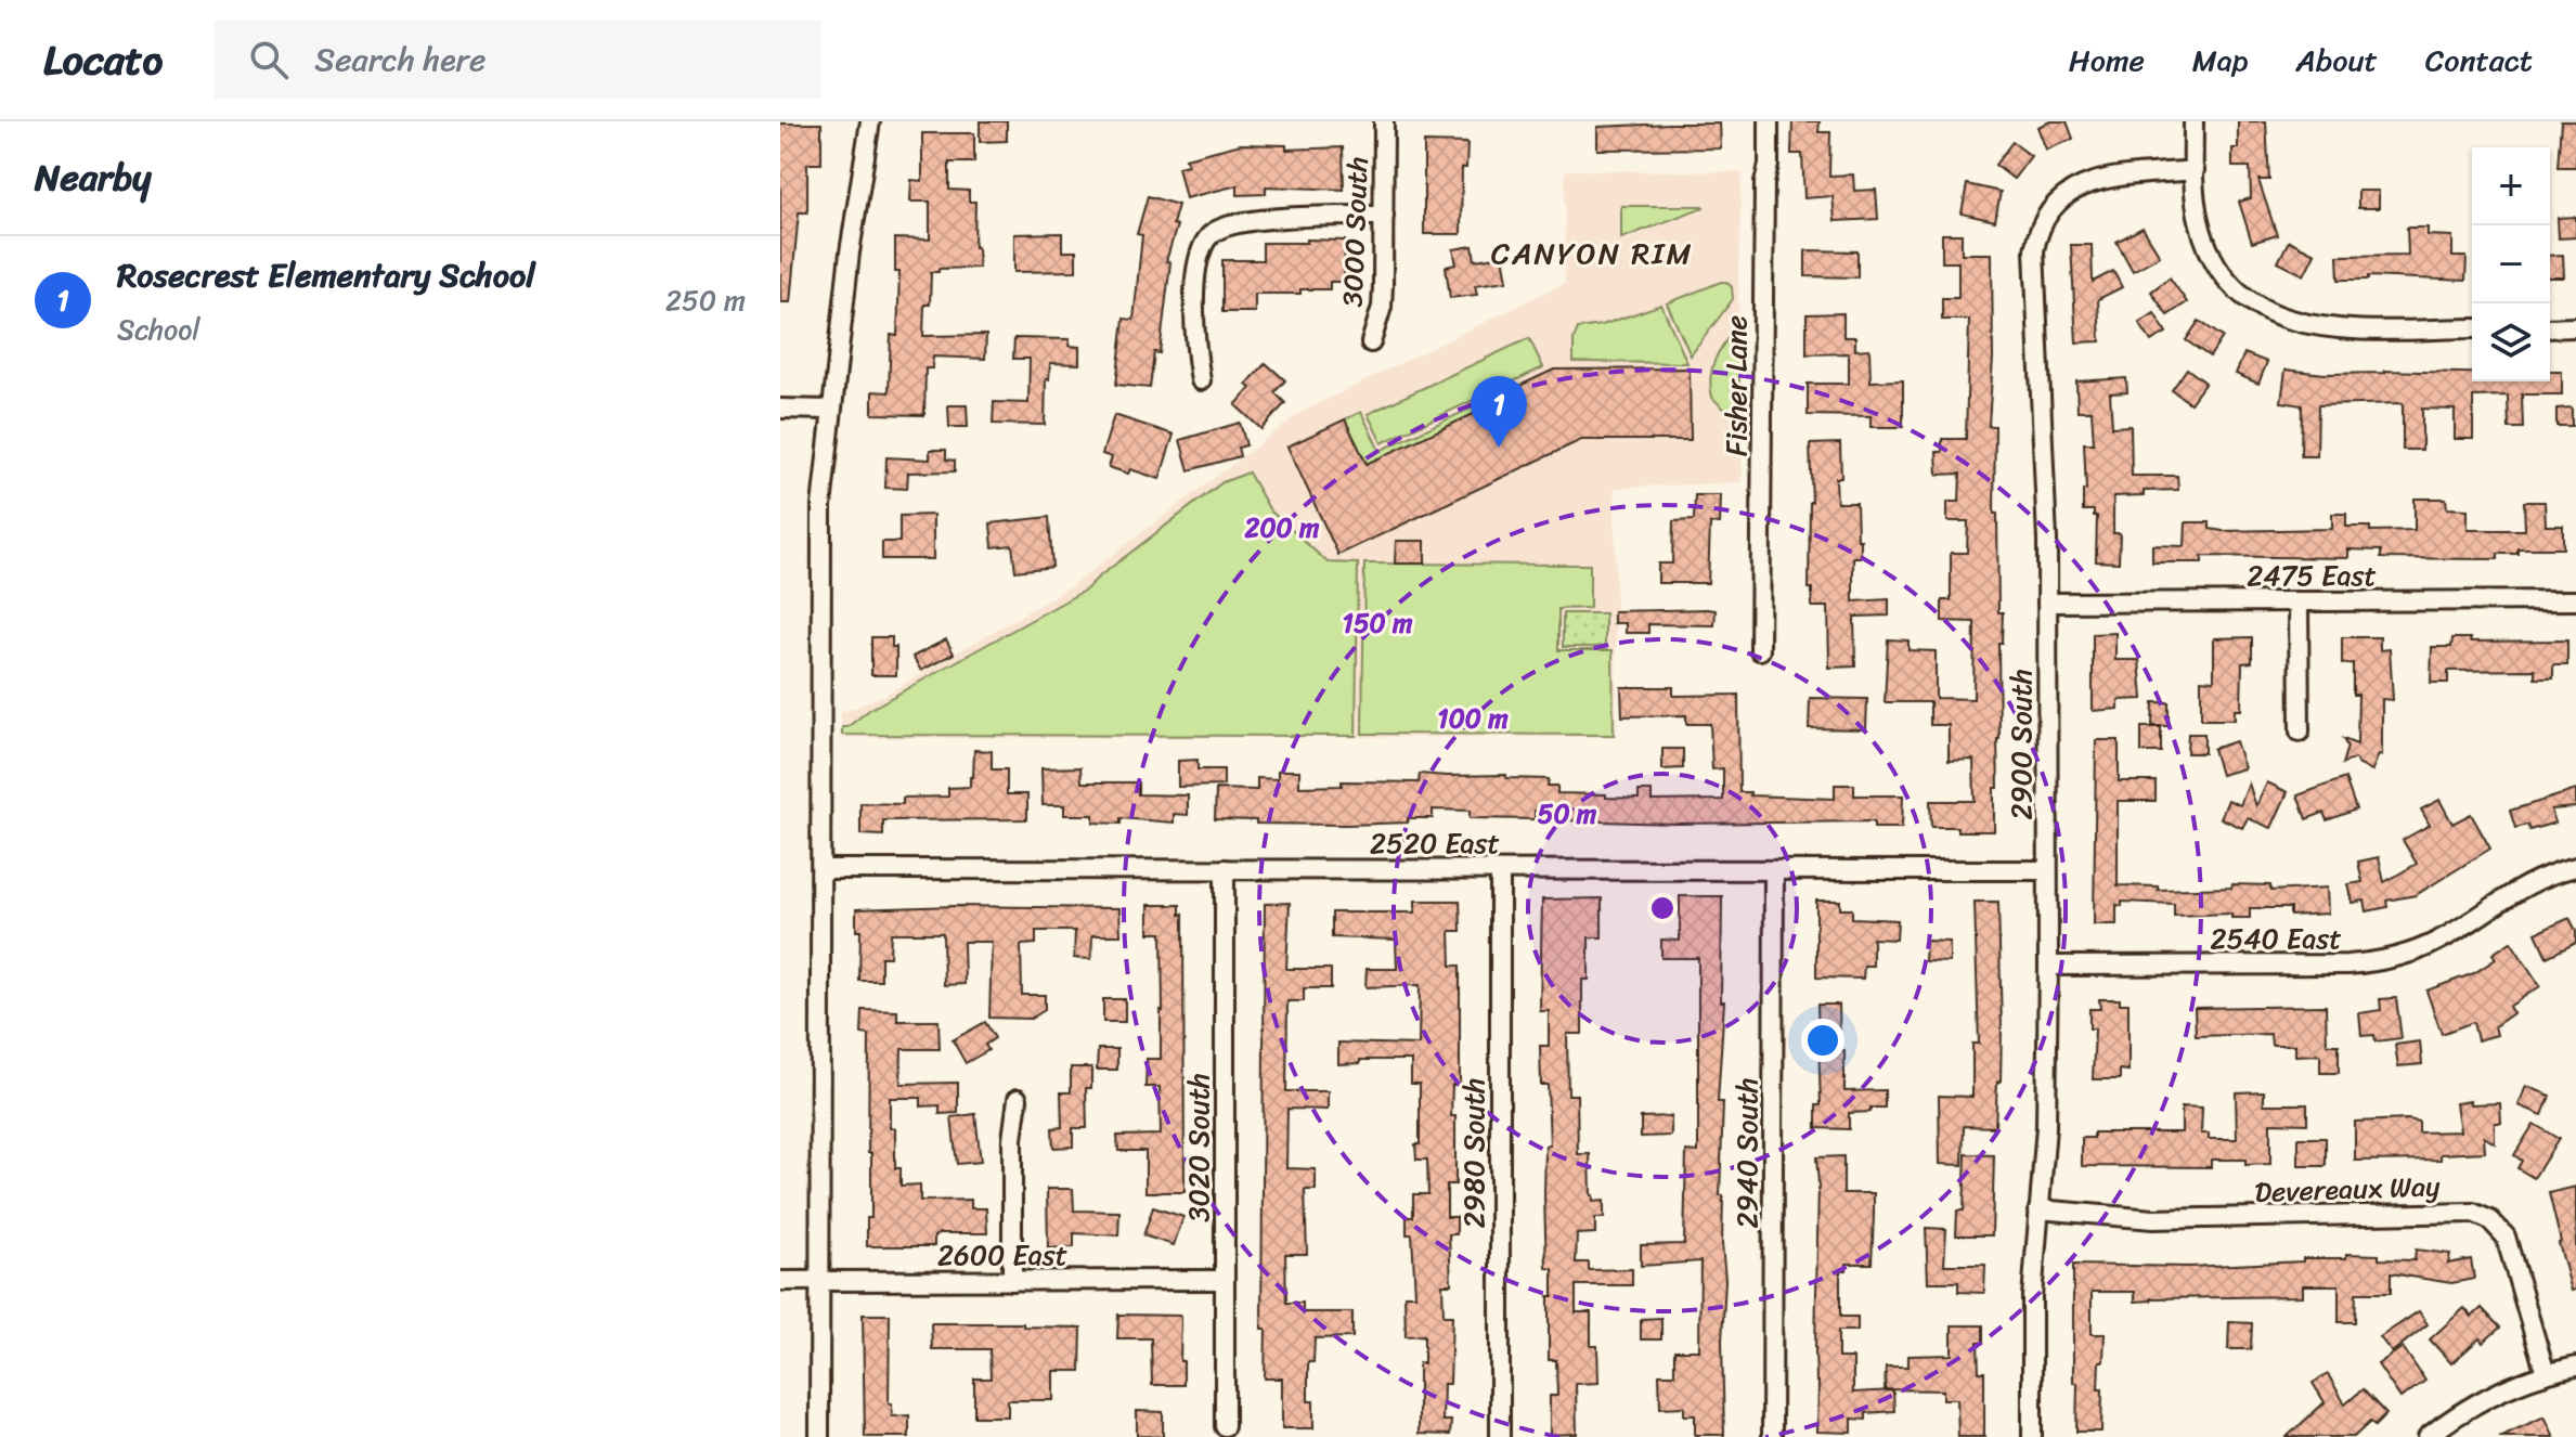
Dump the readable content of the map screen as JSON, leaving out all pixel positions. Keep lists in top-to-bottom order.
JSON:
{
  "streets": {
    "street": [
      "3000 South",
      "Fisher Lane",
      "2475 East",
      "2900 South",
      "2520 East",
      "2540 East",
      "3020 South",
      "2980 South",
      "2940 South",
      "Devereaux Way",
      "2600 East"
    ]
  },
  "crossings": [
    ["2475 East", "2900 South"],
    ["2900 South", "2520 East"],
    ["2900 South", "2540 East"],
    ["2900 South", "Devereaux Way"],
    ["2520 East", "3020 South"],
    ["2520 East", "2980 South"],
    ["2520 East", "2940 South"],
    ["3020 South", "2600 East"]
  ],
  "districts": ["CANYON RIM"],
  "page": {
    "header": "Locato",
    "search": "Search here",
    "nav": [
      "Home",
      "Map",
      "About",
      "Contact"
    ],
    "heading": "Nearby",
    "map_buttons": ["+", "−"],
    "list": [
      {
        "mark": "1",
        "name": "Rosecrest Elementary School",
        "note": "School",
        "value": "250 m"
      }
    ],
    "pins": "1"
  },
  "rings": [
    "200 m",
    "150 m",
    "100 m",
    "50 m"
  ]
}
